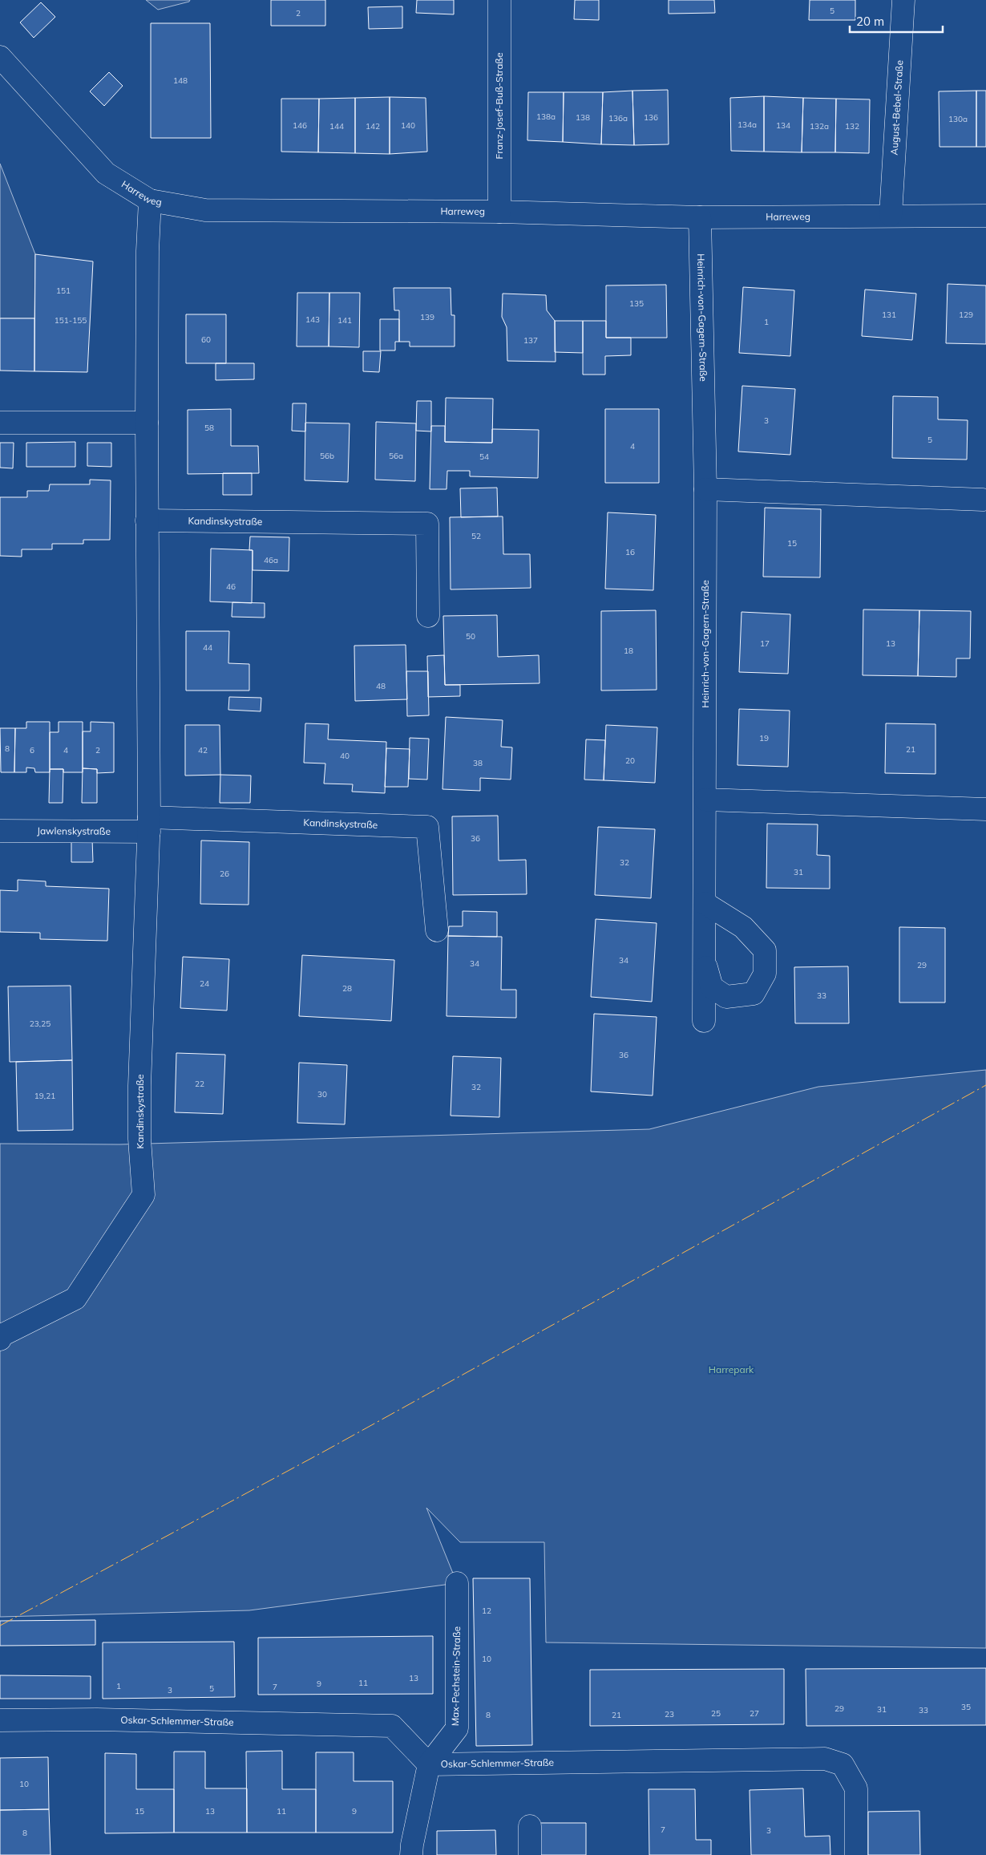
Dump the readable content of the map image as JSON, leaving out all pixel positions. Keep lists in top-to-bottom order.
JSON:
{
  "streets": {
    "street": [
      "Franz-Josef-Buß-Straße",
      "August-Bebel-Straße",
      "Harreweg",
      "Heinrich-von-Gagern-Straße",
      "Kandinskystraße",
      "Jawlenskystraße",
      "Max-Pechstein-Straße",
      "Oskar-Schlemmer-Straße"
    ]
  },
  "crossings": [
    ["Franz-Josef-Buß-Straße", "Harreweg"],
    ["August-Bebel-Straße", "Harreweg"],
    ["Harreweg", "Heinrich-von-Gagern-Straße"],
    ["Harreweg", "Kandinskystraße"],
    ["Kandinskystraße", "Jawlenskystraße"],
    ["Max-Pechstein-Straße", "Oskar-Schlemmer-Straße"]
  ],
  "parks": ["Harrepark"],
  "house_numbers": [
    "5",
    "2",
    "148",
    "138a",
    "138",
    "136",
    "136a",
    "130a",
    "134a",
    "146",
    "140",
    "134",
    "144",
    "142",
    "132a",
    "132",
    "151",
    "135",
    "131",
    "129",
    "139",
    "143",
    "151-155",
    "141",
    "1",
    "60",
    "137",
    "3",
    "58",
    "5",
    "4",
    "56b",
    "56a",
    "54",
    "52",
    "15",
    "16",
    "46a",
    "46",
    "50",
    "17",
    "13",
    "44",
    "18",
    "48",
    "19",
    "8",
    "21",
    "6",
    "4",
    "2",
    "42",
    "40",
    "20",
    "38",
    "36",
    "32",
    "31",
    "26",
    "34",
    "34",
    "29",
    "24",
    "28",
    "33",
    "23,25",
    "36",
    "22",
    "32",
    "30",
    "19,21",
    "12",
    "10",
    "13",
    "11",
    "9",
    "1",
    "7",
    "5",
    "3",
    "35",
    "29",
    "31",
    "33",
    "25",
    "27",
    "23",
    "8",
    "21",
    "10",
    "15",
    "13",
    "11",
    "9",
    "7",
    "3",
    "8"
  ],
  "scale_bar": "20 m"
}
